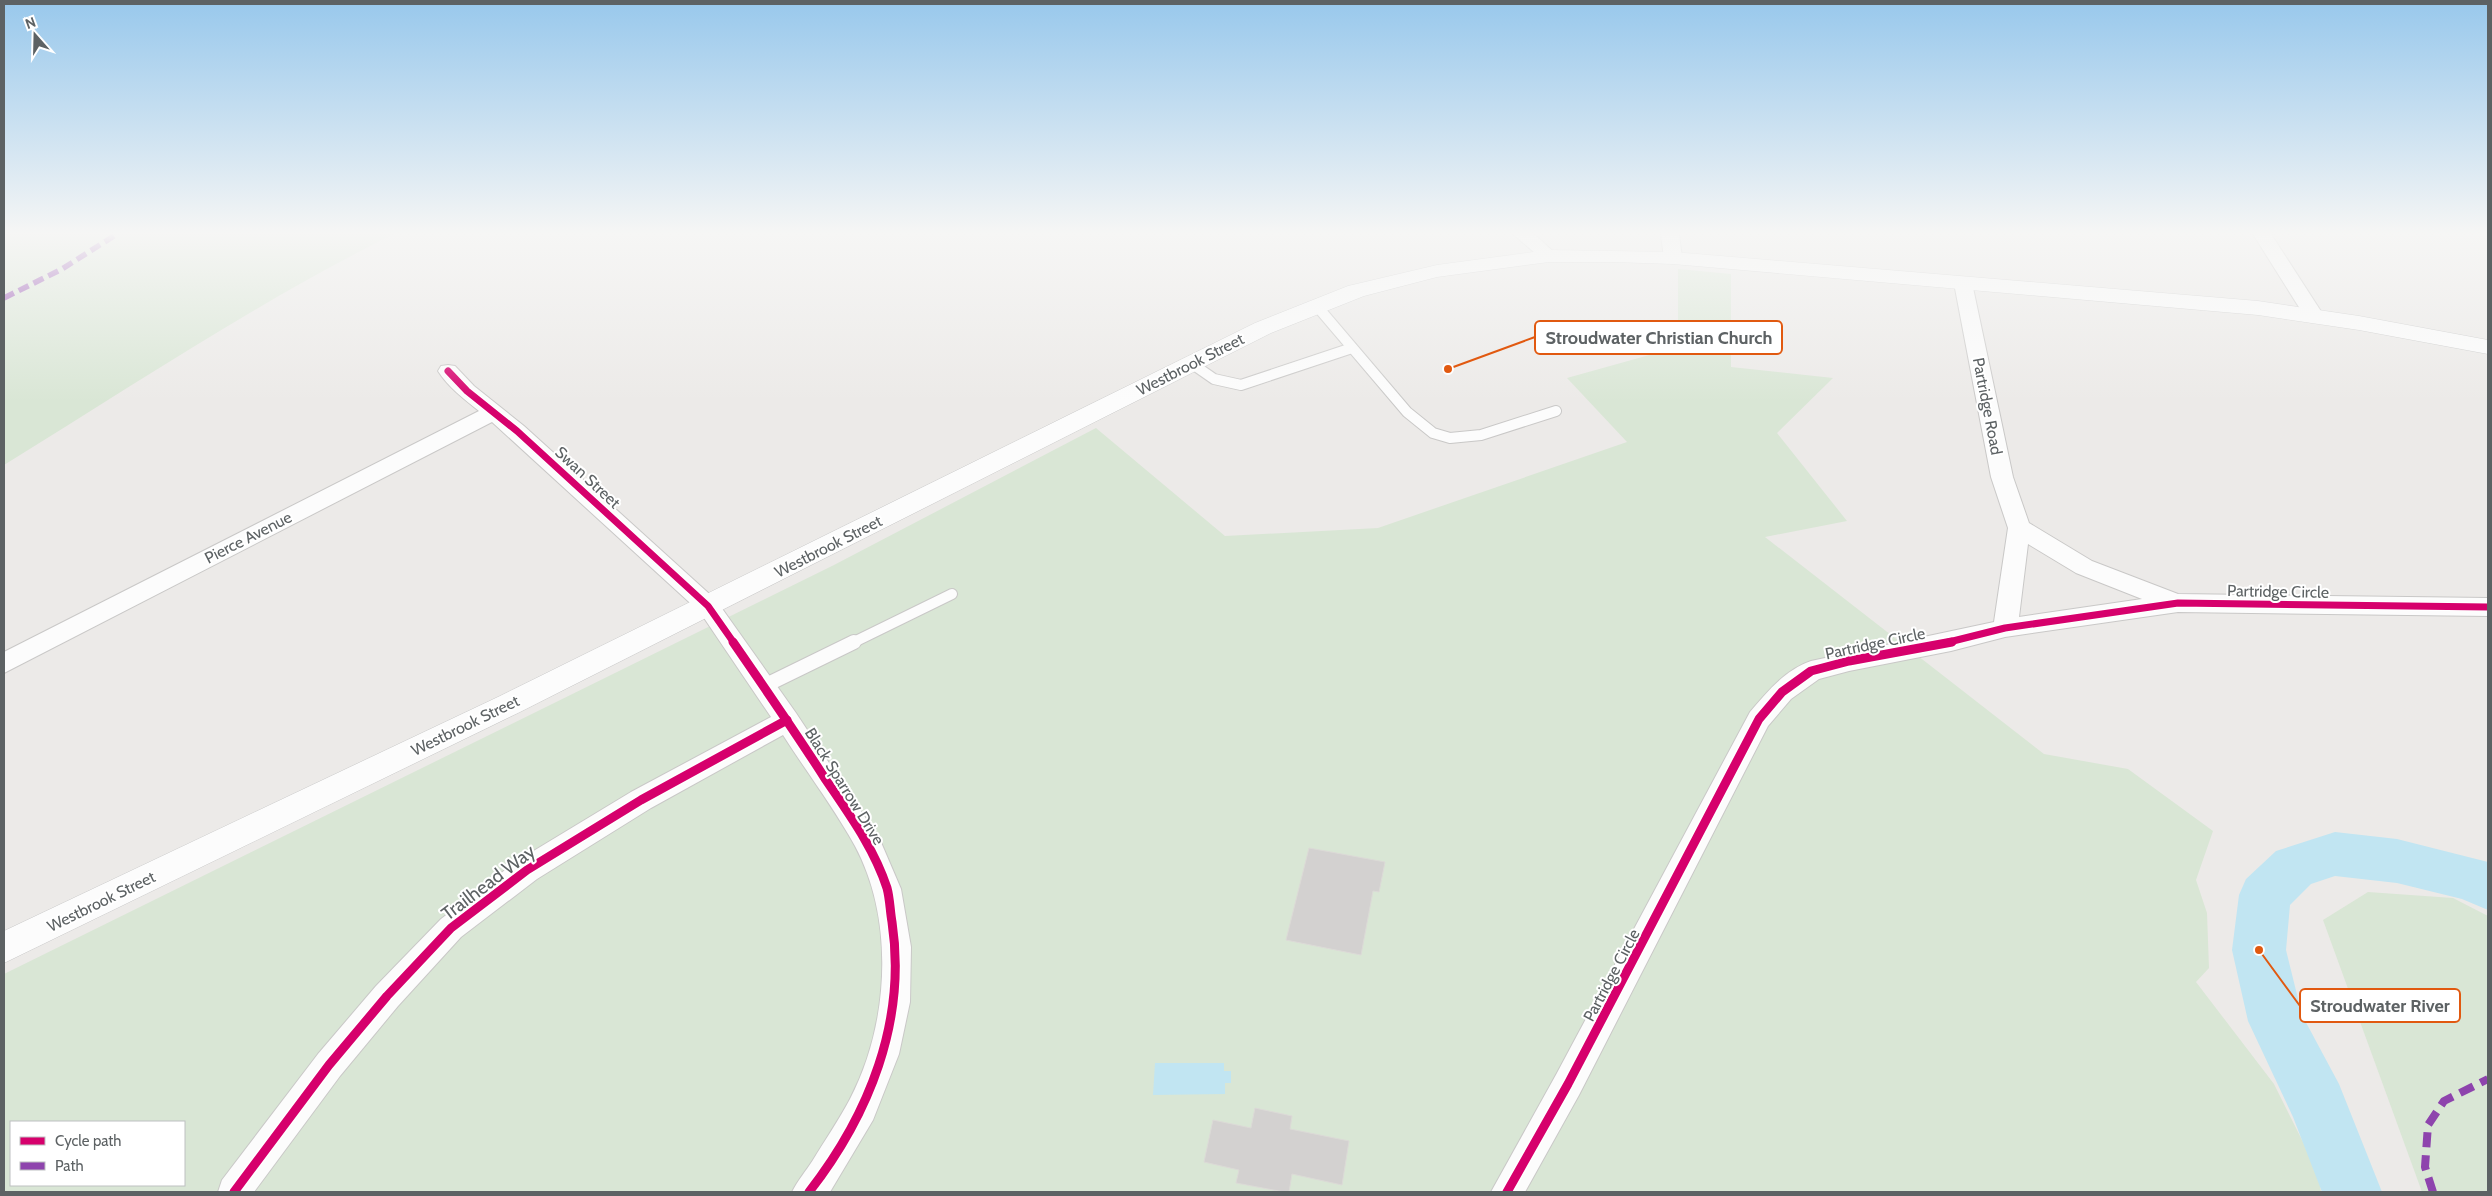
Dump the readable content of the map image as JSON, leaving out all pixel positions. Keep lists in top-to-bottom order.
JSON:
{
  "streets": {
    "main road": ["Westbrook Street"],
    "street": [
      "Partridge Road",
      "Swan Street",
      "Pierce Avenue",
      "Partridge Circle",
      "Black Sparrow Drive",
      "Trailhead Way"
    ]
  },
  "crossings": [
    ["Westbrook Street", "Swan Street"],
    ["Westbrook Street", "Black Sparrow Drive"],
    ["Partridge Road", "Partridge Circle"],
    ["Swan Street", "Pierce Avenue"],
    ["Swan Street", "Black Sparrow Drive"],
    ["Black Sparrow Drive", "Trailhead Way"]
  ],
  "places": ["Stroudwater Christian Church", "Stroudwater River"],
  "legend": ["Cycle path", "Path"],
  "north": "top"
}
